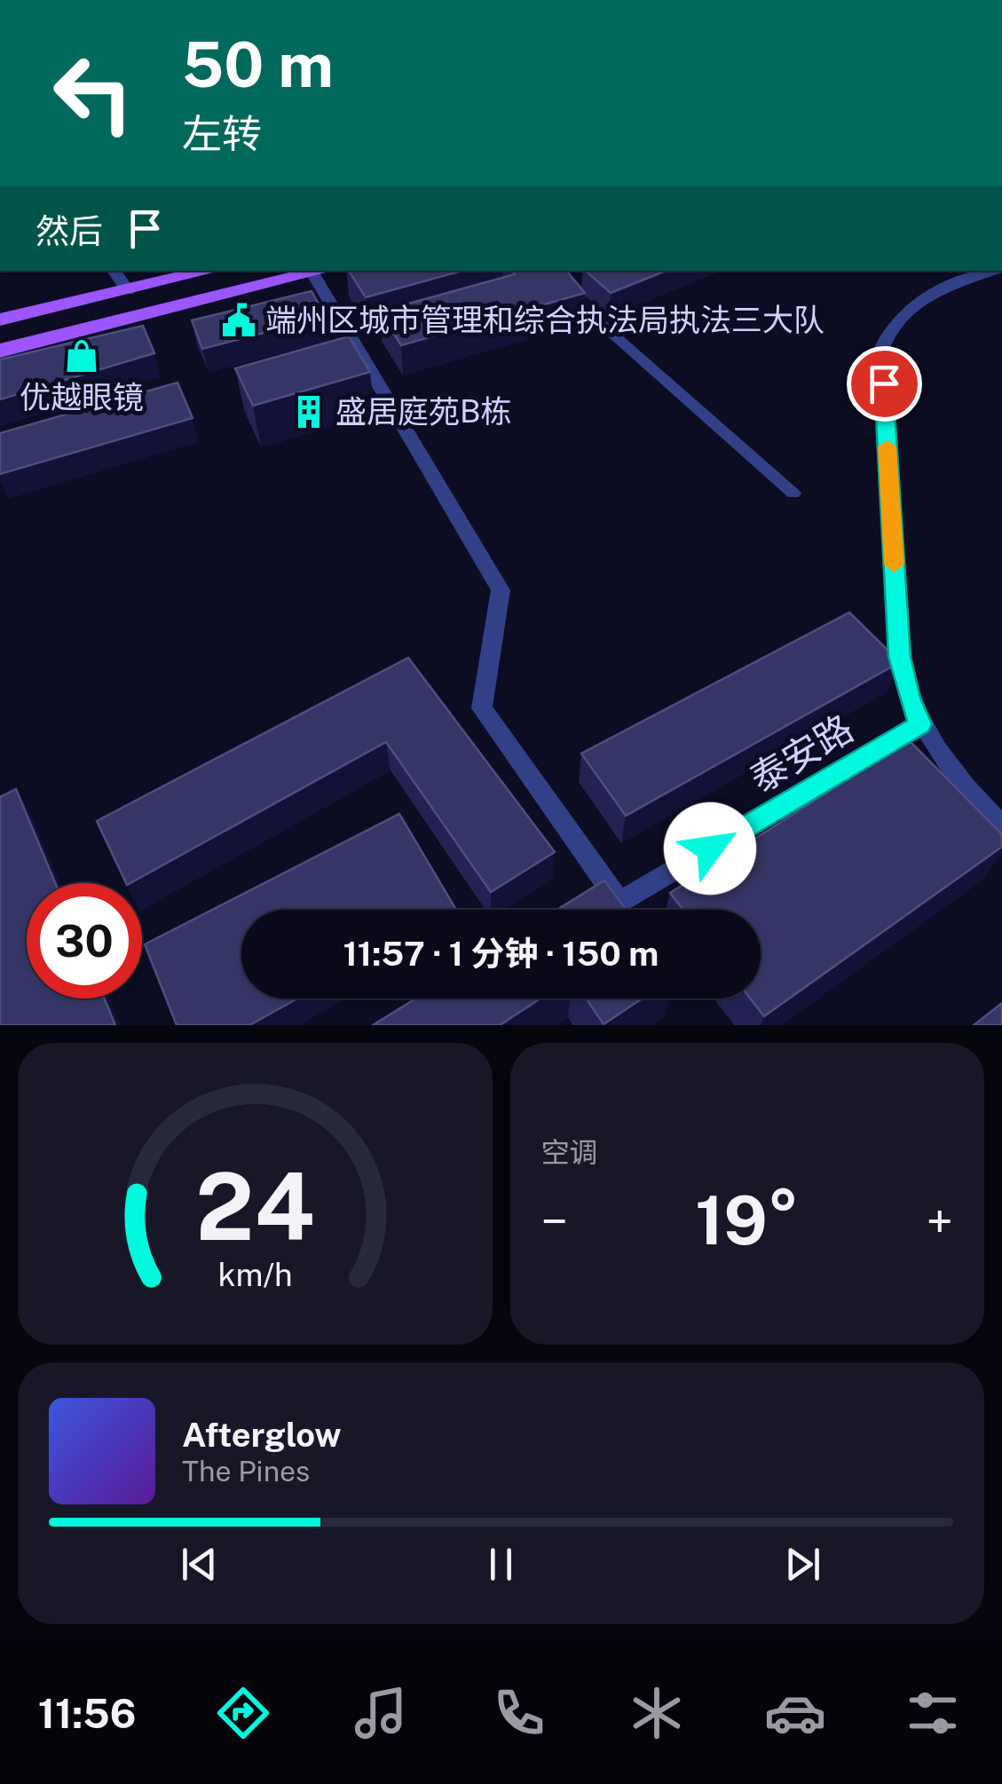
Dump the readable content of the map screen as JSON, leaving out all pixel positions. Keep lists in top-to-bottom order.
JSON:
{
  "streets": {
    "street": ["泰安路"]
  },
  "places": {
    "public building": ["端州区城市管理和综合执法局执法三大队"],
    "shop": ["优越眼镜"],
    "building": ["盛居庭苑B栋"]
  },
  "page": {
    "turn": ["50 m", "左转"],
    "then": "然后",
    "limit": "30",
    "trip": "11:57 · 1 分钟 · 150 m",
    "tile": "空调",
    "heat": ["−", "19°", "+"],
    "song": ["Afterglow", "The Pines"],
    "tabs": "11:56",
    "gauge": ["24", "km/h"]
  }
}
